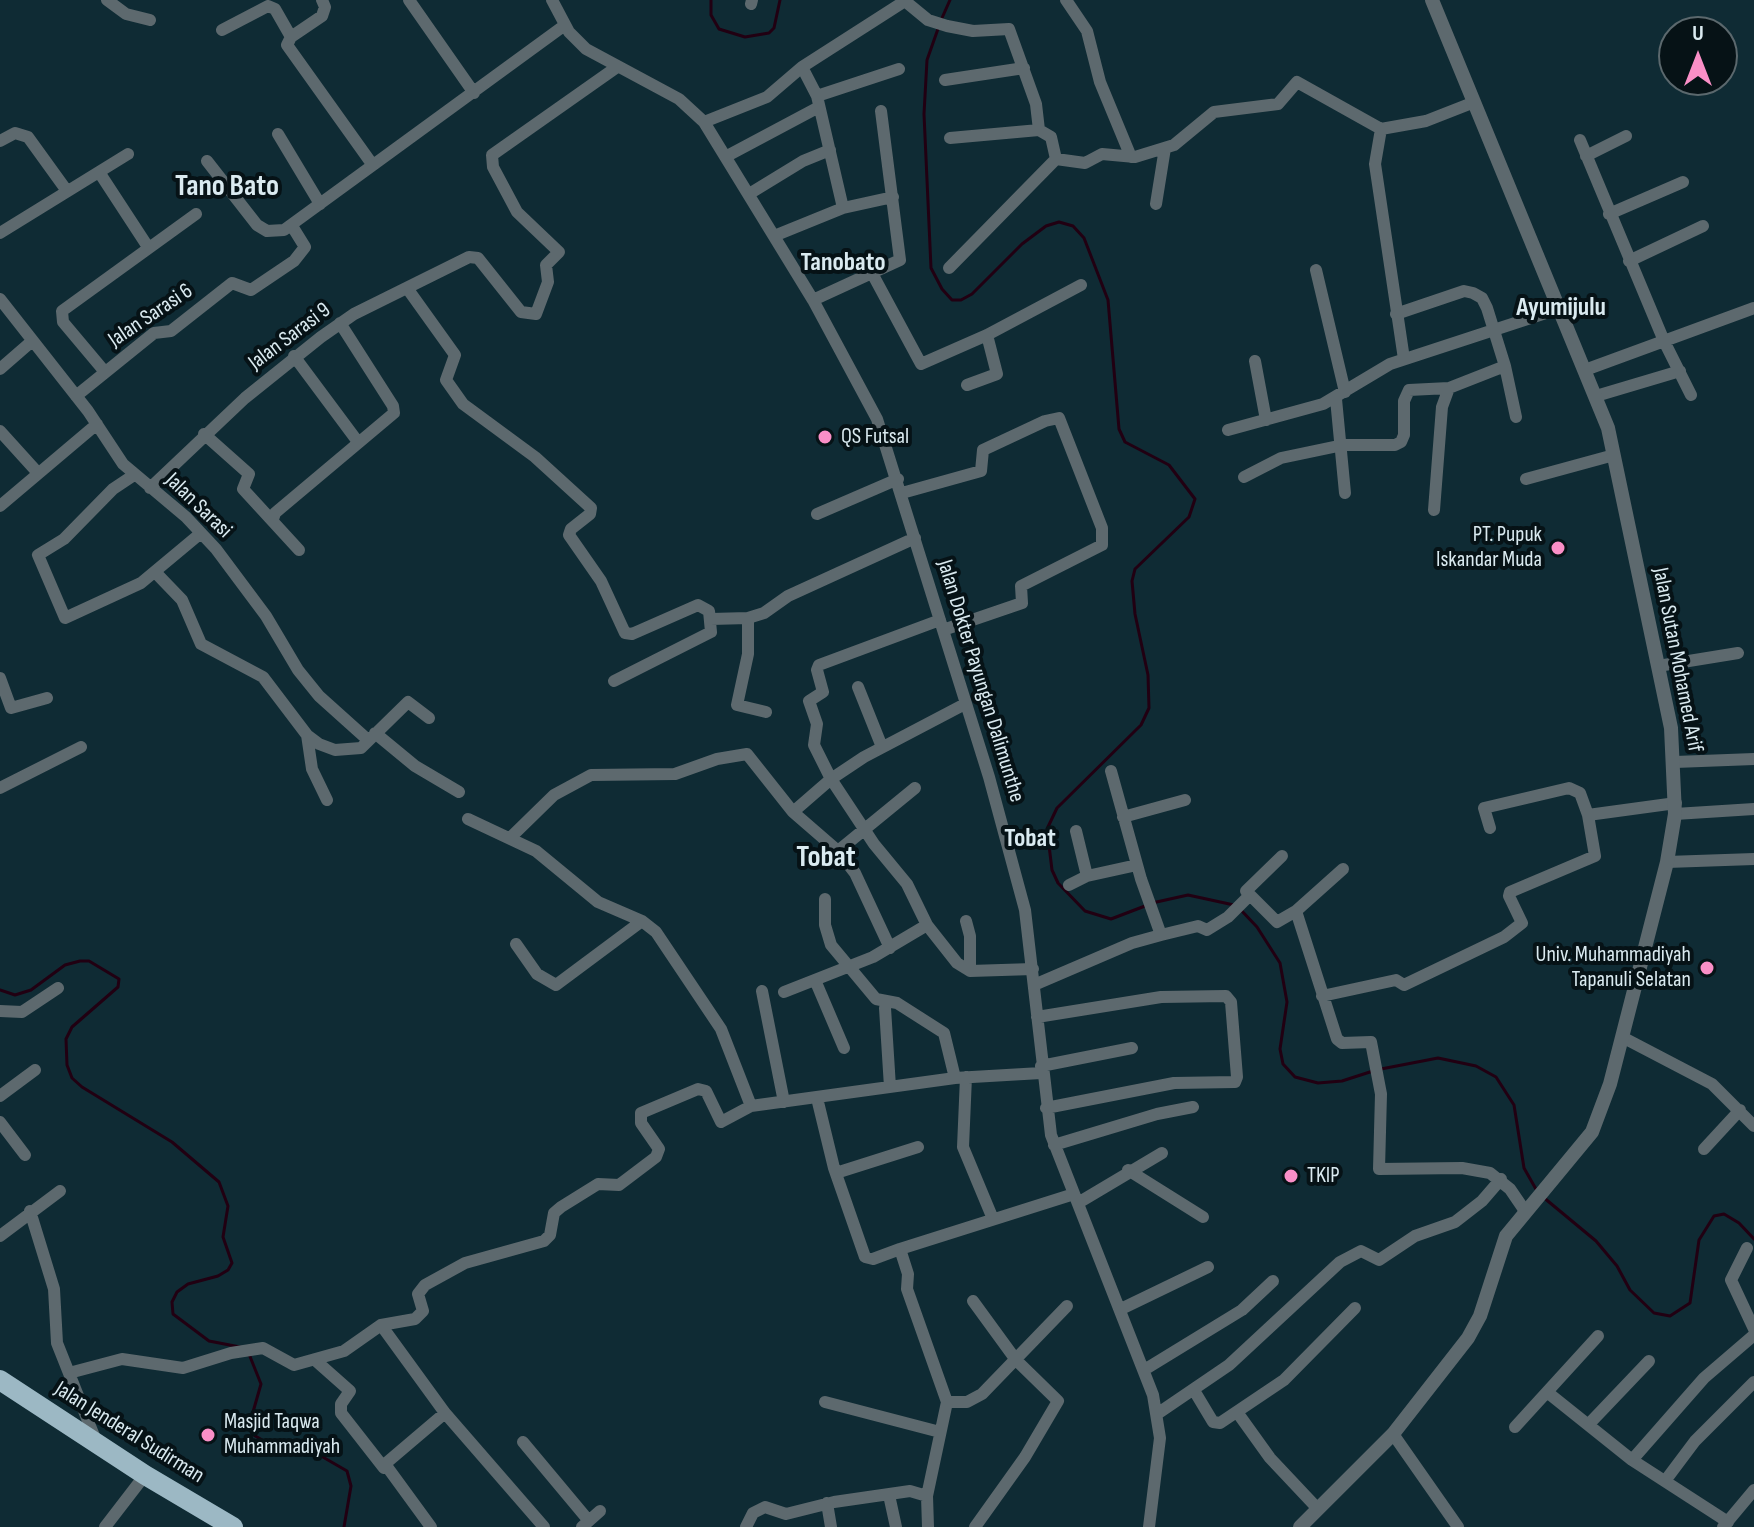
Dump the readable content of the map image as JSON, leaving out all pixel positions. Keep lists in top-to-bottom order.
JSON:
{
  "streets": {
    "highway": ["Jalan Jenderal Sudirman"],
    "street": [
      "Jalan Sarasi 6",
      "Jalan Sarasi 9",
      "Jalan Sarasi",
      "Jalan Sutan Mohamed Arif",
      "Jalan Dokter Payungan Dalimunthe"
    ]
  },
  "crossings": [
    ["Jalan Sarasi 6", "Jalan Sarasi"],
    ["Jalan Sarasi 9", "Jalan Sarasi"],
    ["Jalan Sarasi 9", "Jalan Dokter Payungan Dalimunthe"]
  ],
  "districts": [
    "Tano Bato",
    "Tanobato",
    "Ayumijulu",
    "Tobat",
    "Tobat"
  ],
  "places": [
    "QS Futsal",
    "PT. Pupuk Iskandar Muda",
    "Univ. Muhammadiyah Tapanuli Selatan",
    "TKIP",
    "Masjid Taqwa Muhammadiyah"
  ],
  "north": "top"
}
